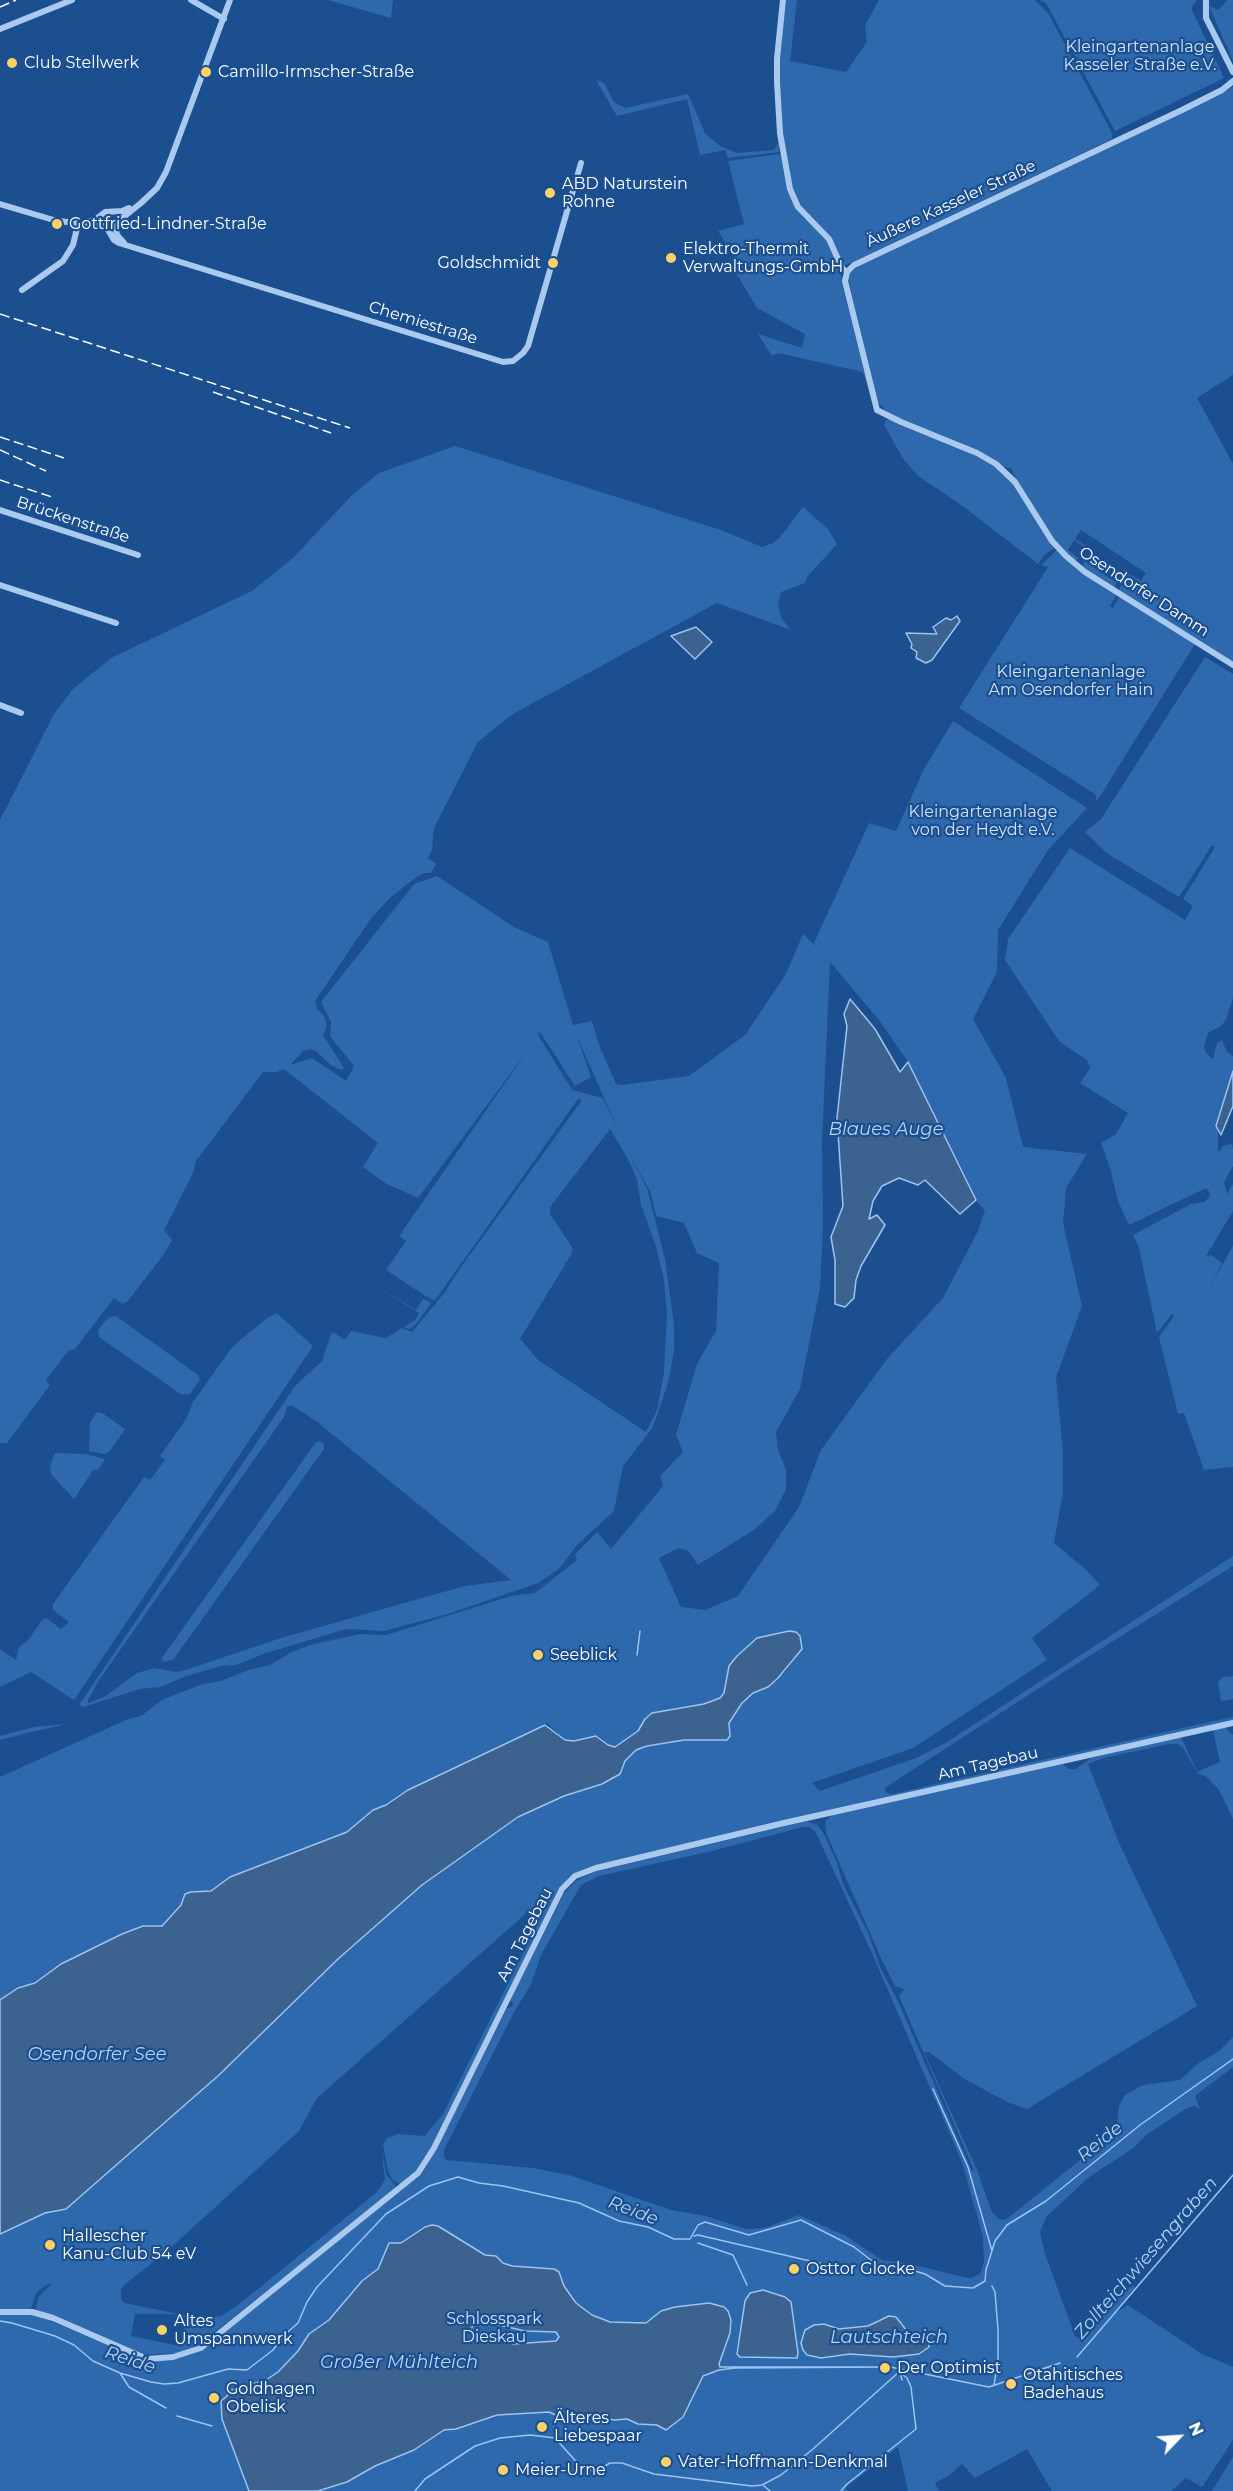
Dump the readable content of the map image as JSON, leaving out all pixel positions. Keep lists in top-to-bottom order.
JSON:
{
  "streets": {
    "street": [
      "Äußere Kasseler Straße",
      "Chemiestraße",
      "Brückenstraße",
      "Osendorfer Damm",
      "Am Tagebau"
    ]
  },
  "crossings": [
    ["Äußere Kasseler Straße", "Osendorfer Damm"]
  ],
  "water": [
    "Blaues Auge",
    "Osendorfer See",
    "Reide",
    "Zollteichwiesengraben",
    "Lautschteich",
    "Großer Mühlteich"
  ],
  "parks": [
    "Kleingartenanlage Kasseler Straße e.V.",
    "Kleingartenanlage Am Osendorfer Hain",
    "Kleingartenanlage von der Heydt e.V.",
    "Schlosspark Dieskau"
  ],
  "places": [
    "Club Stellwerk",
    "Camillo-Irmscher-Straße",
    "ABD Naturstein Rohne",
    "Gottfried-Lindner-Straße",
    "Elektro-Thermit Verwaltungs-GmbH",
    "Goldschmidt",
    "Seeblick",
    "Hallescher Kanu-Club 54 eV",
    "Osttor Glocke",
    "Altes Umspannwerk",
    "Der Optimist",
    "Otahitisches Badehaus",
    "Goldhagen Obelisk",
    "Älteres Liebespaar",
    "Vater-Hoffmann-Denkmal",
    "Meier-Urne"
  ],
  "north": "top right"
}
